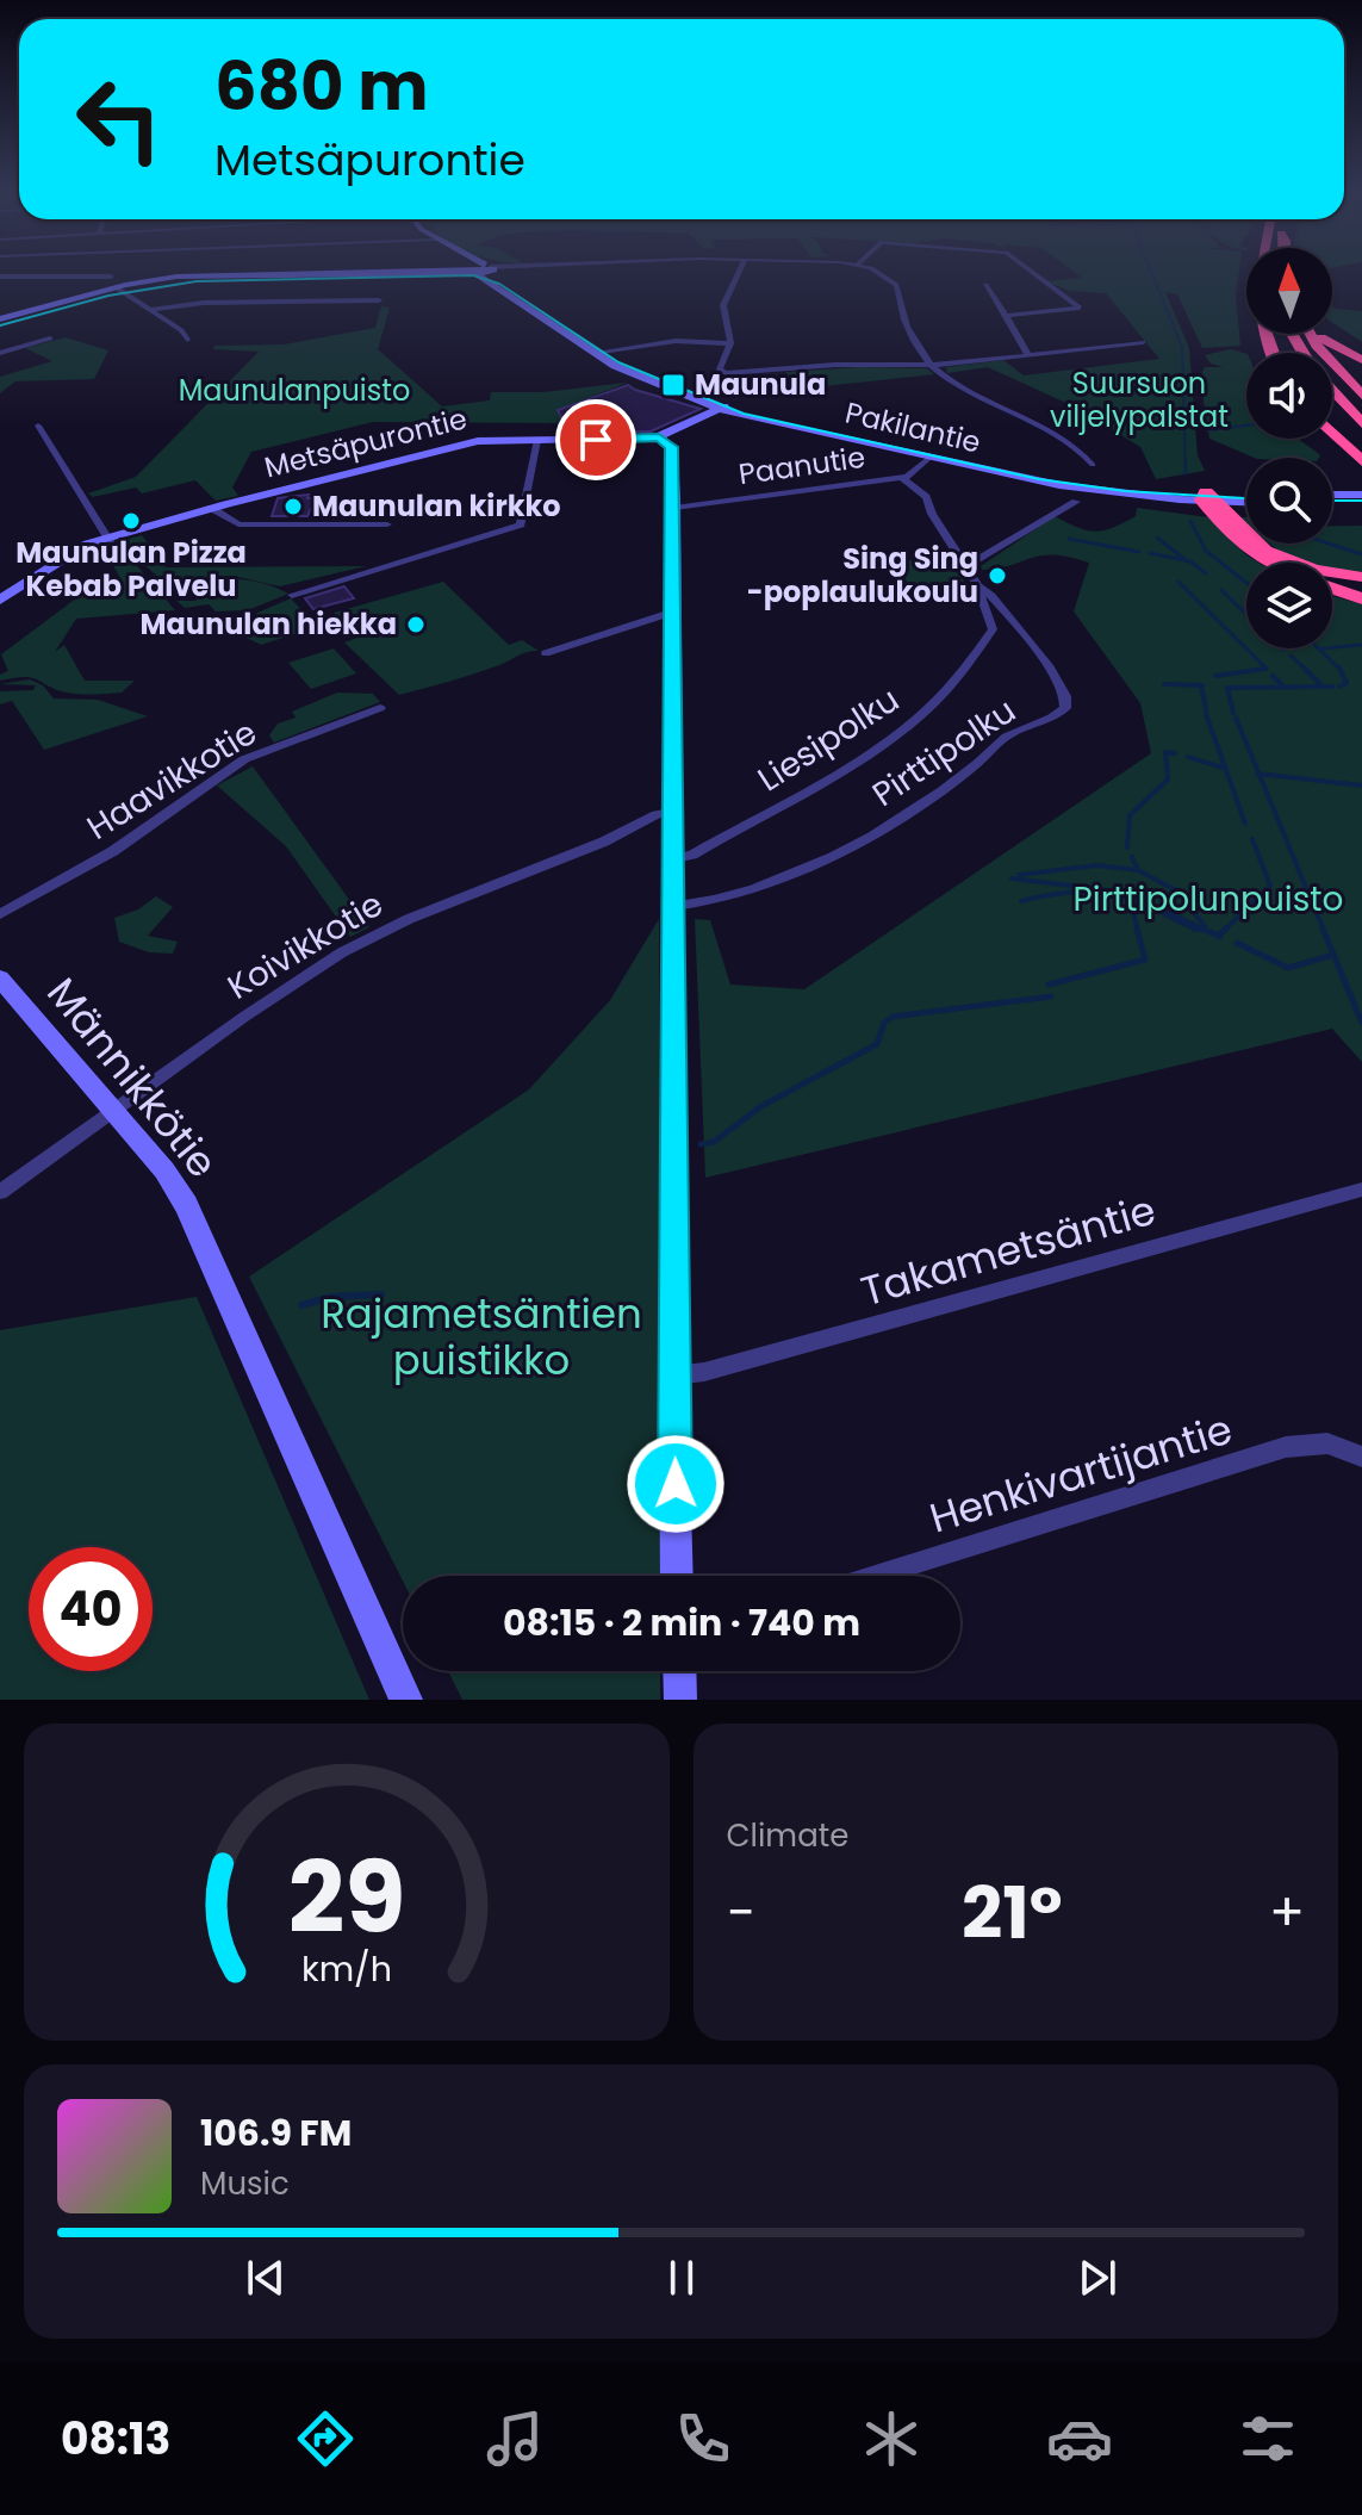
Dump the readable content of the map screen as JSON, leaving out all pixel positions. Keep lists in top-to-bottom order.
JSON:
{
  "streets": {
    "main road": ["Pakilantie", "Metsäpurontie", "Männikkötie"],
    "street": [
      "Paanutie",
      "Liesipolku",
      "Pirttipolku",
      "Haavikkotie",
      "Koivikkotie",
      "Takametsäntie",
      "Henkivartijantie"
    ]
  },
  "crossings": [
    ["Pakilantie", "Metsäpurontie"],
    ["Pakilantie", "Paanutie"],
    ["Paanutie", "Pirttipolku"],
    ["Liesipolku", "Pirttipolku"],
    ["Koivikkotie", "Männikkötie"]
  ],
  "parks": [
    "Suursuon viljelypalstat",
    "Maunulanpuisto",
    "Pirttipolunpuisto",
    "Rajametsäntien puistikko"
  ],
  "places": {
    "transit": ["Maunula"],
    "other": [
      "Maunulan kirkko",
      "Maunulan Pizza Kebab Palvelu",
      "Sing Sing -poplaulukoulu",
      "Maunulan hiekka"
    ]
  },
  "north": "top",
  "page": {
    "turn": ["680 m", "Metsäpurontie"],
    "limit": "40",
    "trip": "08:15 · 2 min · 740 m",
    "tile": "Climate",
    "heat": ["−", "21°", "+"],
    "song": ["106.9 FM", "Music"],
    "tabs": "08:13",
    "gauge": ["29", "km/h"]
  }
}
